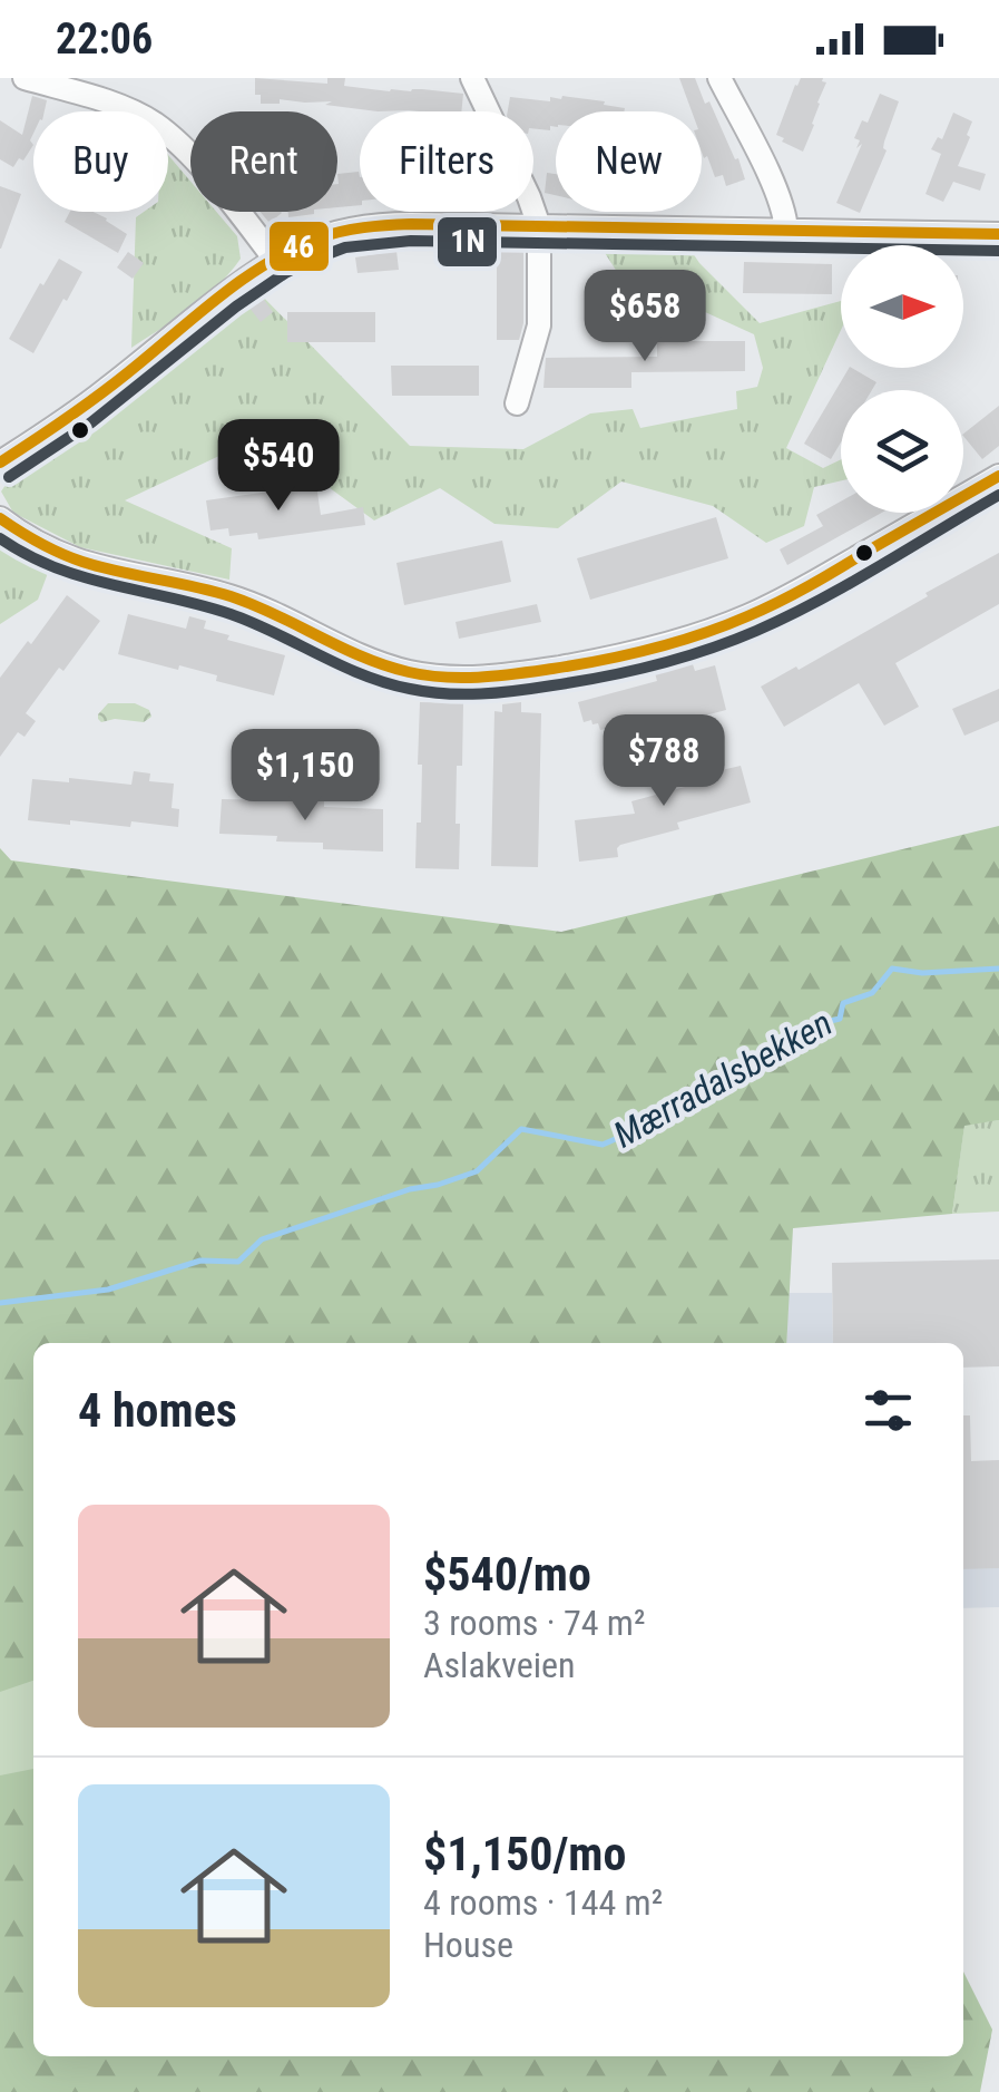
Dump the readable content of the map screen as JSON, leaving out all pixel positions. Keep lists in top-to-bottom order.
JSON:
{
  "water": ["Mærradalsbekken"],
  "lines": ["transit line 46", "transit line 1N"],
  "north": "right",
  "page": {
    "status": "22:06",
    "chip": [
      "Buy",
      "Rent",
      "Filters",
      "New"
    ],
    "price": [
      "$658",
      "$540",
      "$788",
      "$1,150"
    ],
    "heading": "4 homes",
    "list": [
      {
        "name": "$540/mo",
        "note": "3 rooms · 74 m² · Aslakveien"
      },
      {
        "name": "$1,150/mo",
        "note": "4 rooms · 144 m² · House"
      }
    ]
  }
}
